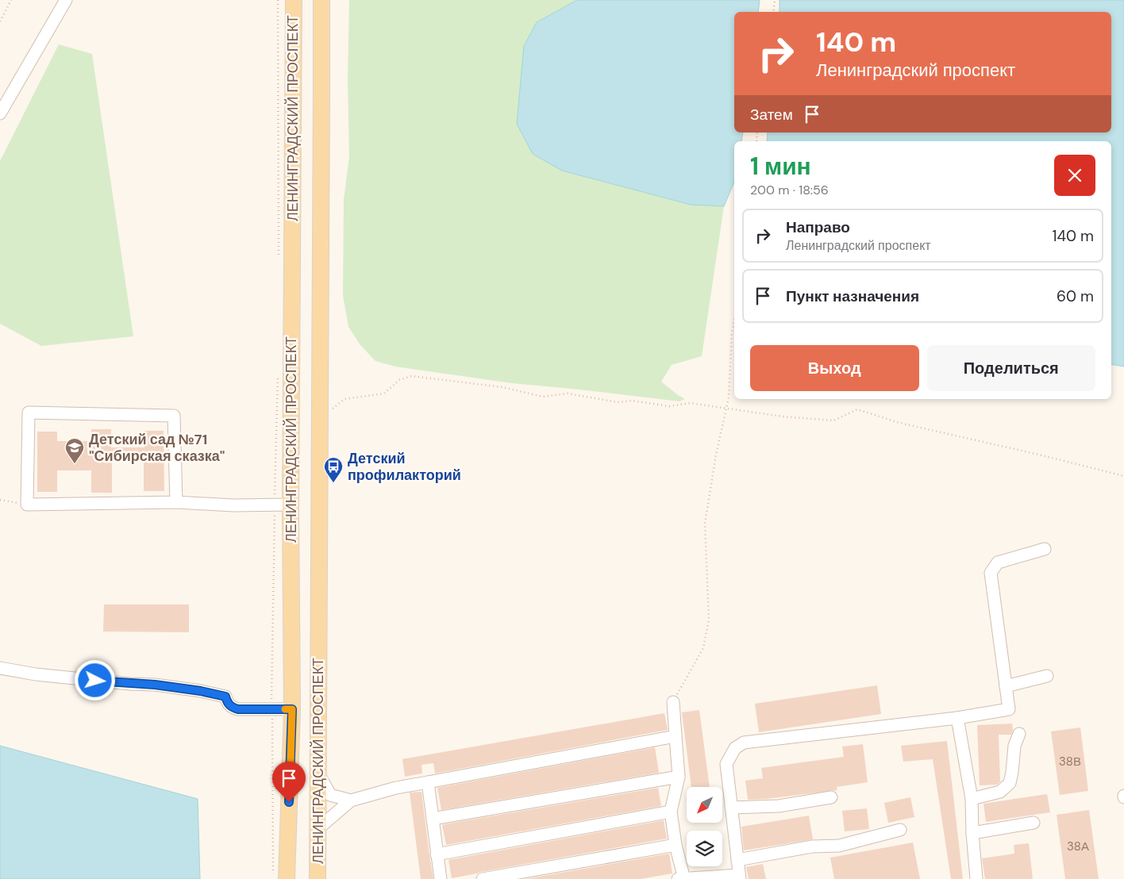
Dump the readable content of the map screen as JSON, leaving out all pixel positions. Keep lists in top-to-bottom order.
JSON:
{
  "streets": {
    "main road": ["ЛЕНИНГРАДСКИЙ ПРОСПЕКТ"]
  },
  "places": {
    "school or university": ["Детский сад №71 \"Сибирская сказка\""],
    "bus stop": ["Детский профилакторий"]
  },
  "house_numbers": ["38В", "38А"],
  "north": "bottom left",
  "page": {
    "turn": ["140 m", "Ленинградский проспект"],
    "then": "Затем",
    "heading": ["1 мин", "200 m · 18:56"],
    "list": [
      {
        "name": "Направо",
        "note": "Ленинградский проспект",
        "value": "140 m"
      },
      {
        "name": "Пункт назначения",
        "value": "60 m"
      }
    ],
    "buttons": ["Выход", "Поделиться"]
  }
}
